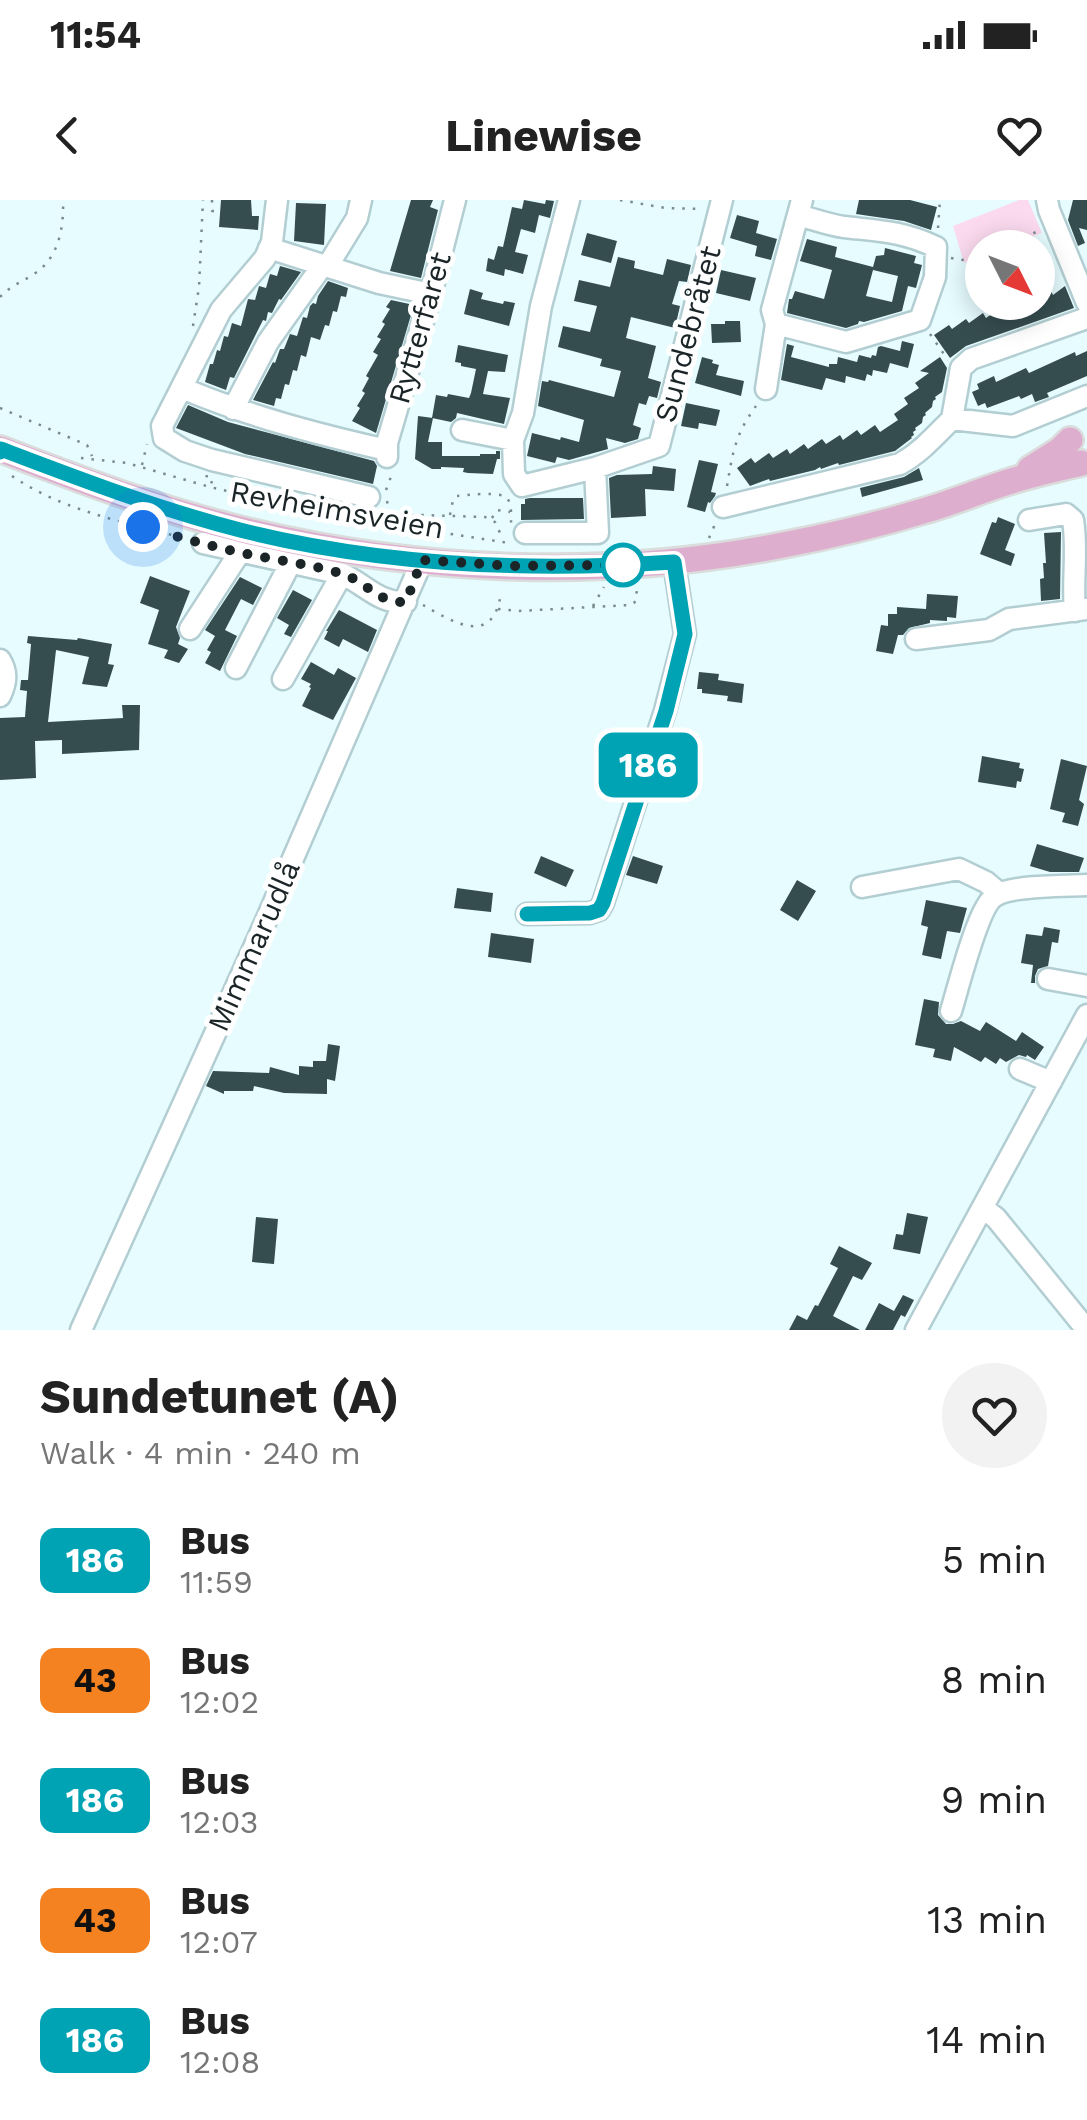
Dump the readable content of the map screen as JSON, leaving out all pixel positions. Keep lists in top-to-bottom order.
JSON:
{
  "streets": {
    "main road": ["Revheimsveien"],
    "street": ["Rytterfaret", "Sundebråtet", "Mimmarudlå"]
  },
  "crossings": [
    ["Revheimsveien", "Mimmarudlå"]
  ],
  "lines": ["bus line 186"],
  "north": "bottom right",
  "page": {
    "status": "11:54",
    "header": "Linewise",
    "on_map": "186",
    "heading": ["Sundetunet (A)", "Walk · 4 min · 240 m"],
    "list": [
      {
        "mark": "186",
        "name": "Bus",
        "note": "11:59",
        "value": "5 min"
      },
      {
        "mark": "43",
        "name": "Bus",
        "note": "12:02",
        "value": "8 min"
      },
      {
        "mark": "186",
        "name": "Bus",
        "note": "12:03",
        "value": "9 min"
      },
      {
        "mark": "43",
        "name": "Bus",
        "note": "12:07",
        "value": "13 min"
      },
      {
        "mark": "186",
        "name": "Bus",
        "note": "12:08",
        "value": "14 min"
      }
    ]
  }
}
